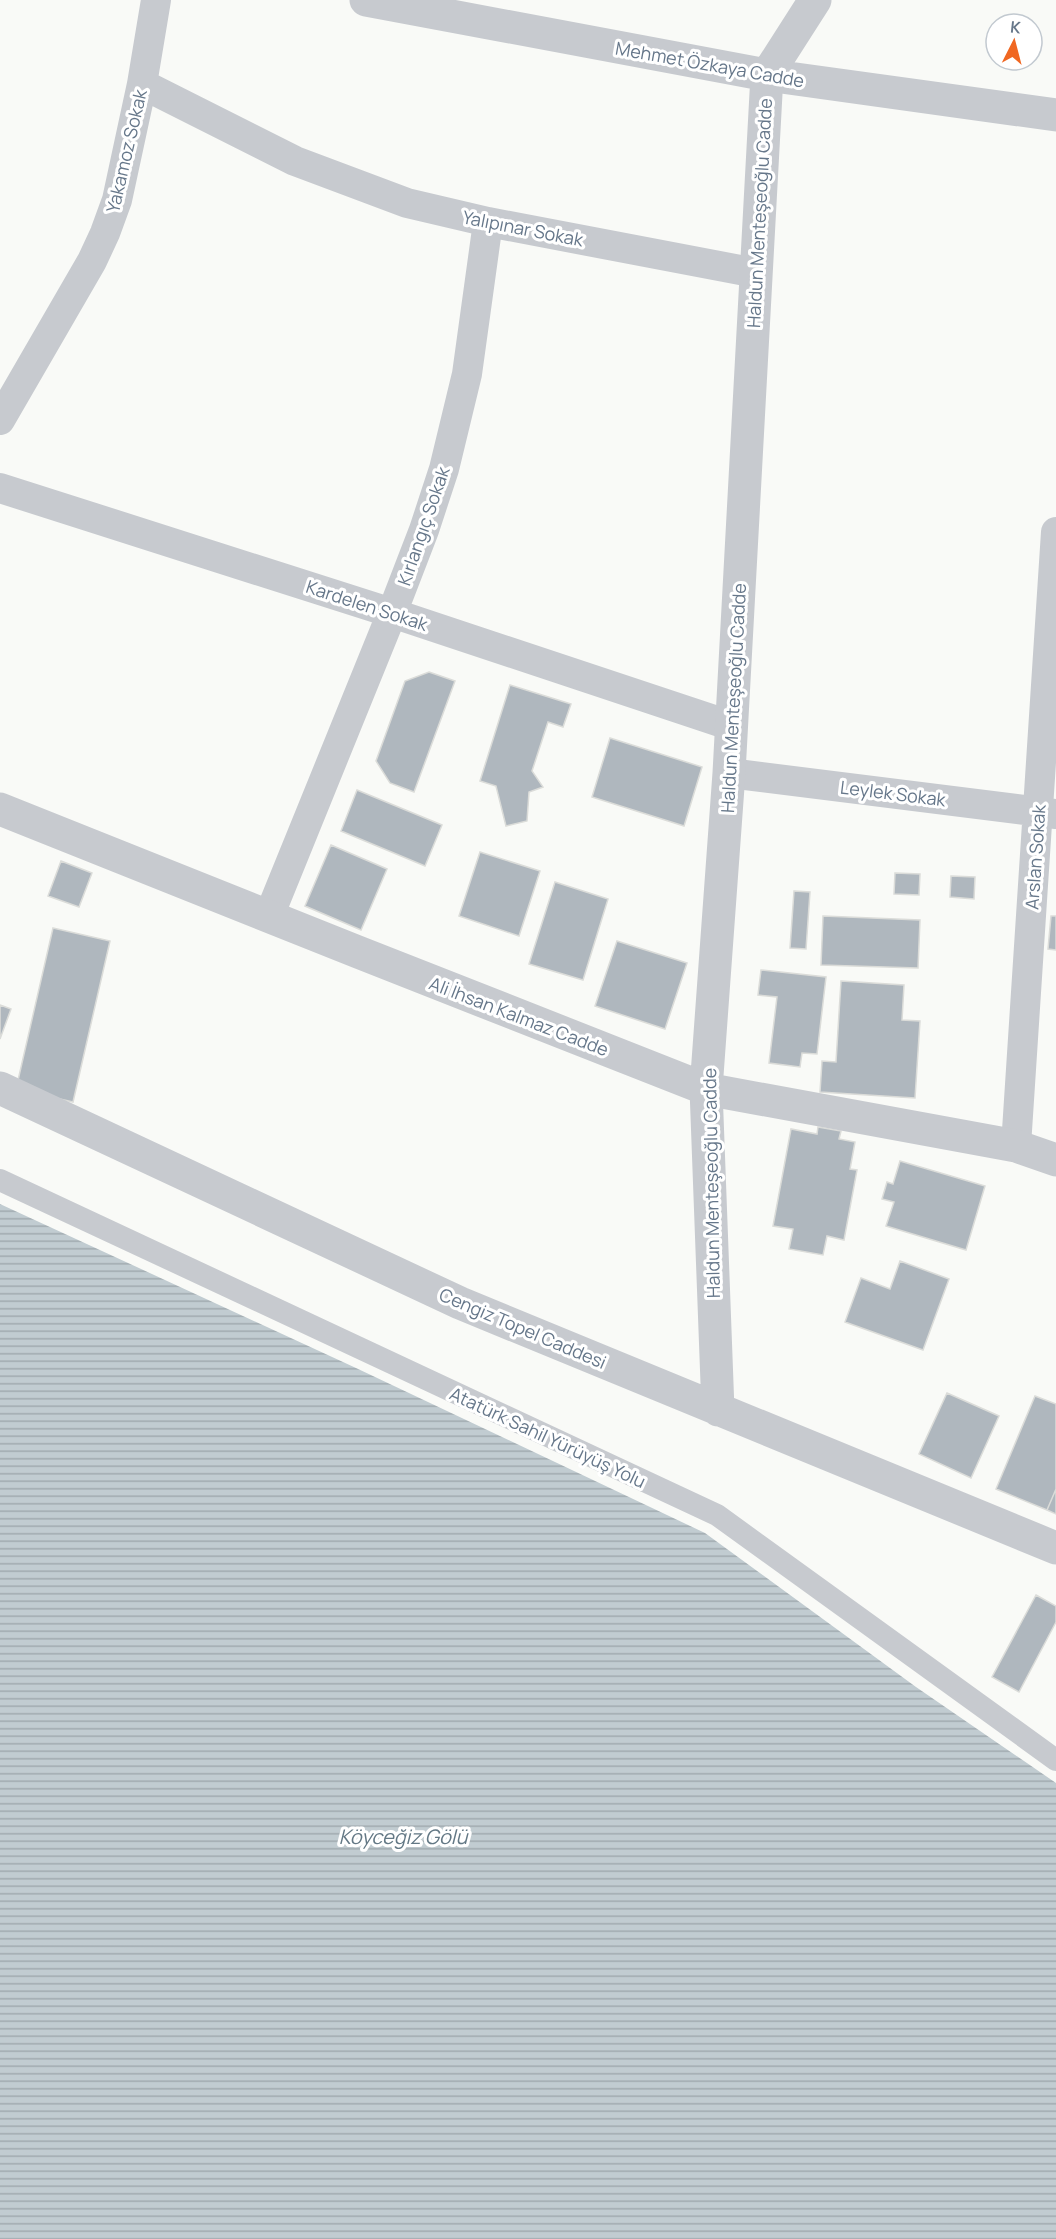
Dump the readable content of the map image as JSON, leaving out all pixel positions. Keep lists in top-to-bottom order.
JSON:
{
  "streets": {
    "street": [
      "Mehmet Özkaya Cadde",
      "Yakamoz Sokak",
      "Haldun Menteşeoğlu Cadde",
      "Yalıpınar Sokak",
      "Kırlangıç Sokak",
      "Kardelen Sokak",
      "Leylek Sokak",
      "Arslan Sokak",
      "Ali İhsan Kalmaz Cadde",
      "Cengiz Topel Caddesi",
      "Atatürk Sahil Yürüyüş Yolu"
    ]
  },
  "crossings": [
    ["Mehmet Özkaya Cadde", "Haldun Menteşeoğlu Cadde"],
    ["Yakamoz Sokak", "Yalıpınar Sokak"],
    ["Haldun Menteşeoğlu Cadde", "Yalıpınar Sokak"],
    ["Haldun Menteşeoğlu Cadde", "Kardelen Sokak"],
    ["Haldun Menteşeoğlu Cadde", "Leylek Sokak"],
    ["Haldun Menteşeoğlu Cadde", "Ali İhsan Kalmaz Cadde"],
    ["Haldun Menteşeoğlu Cadde", "Cengiz Topel Caddesi"],
    ["Yalıpınar Sokak", "Kırlangıç Sokak"],
    ["Kırlangıç Sokak", "Kardelen Sokak"],
    ["Kırlangıç Sokak", "Ali İhsan Kalmaz Cadde"],
    ["Leylek Sokak", "Arslan Sokak"],
    ["Arslan Sokak", "Ali İhsan Kalmaz Cadde"]
  ],
  "water": ["Köyceğiz Gölü"],
  "north": "top"
}
